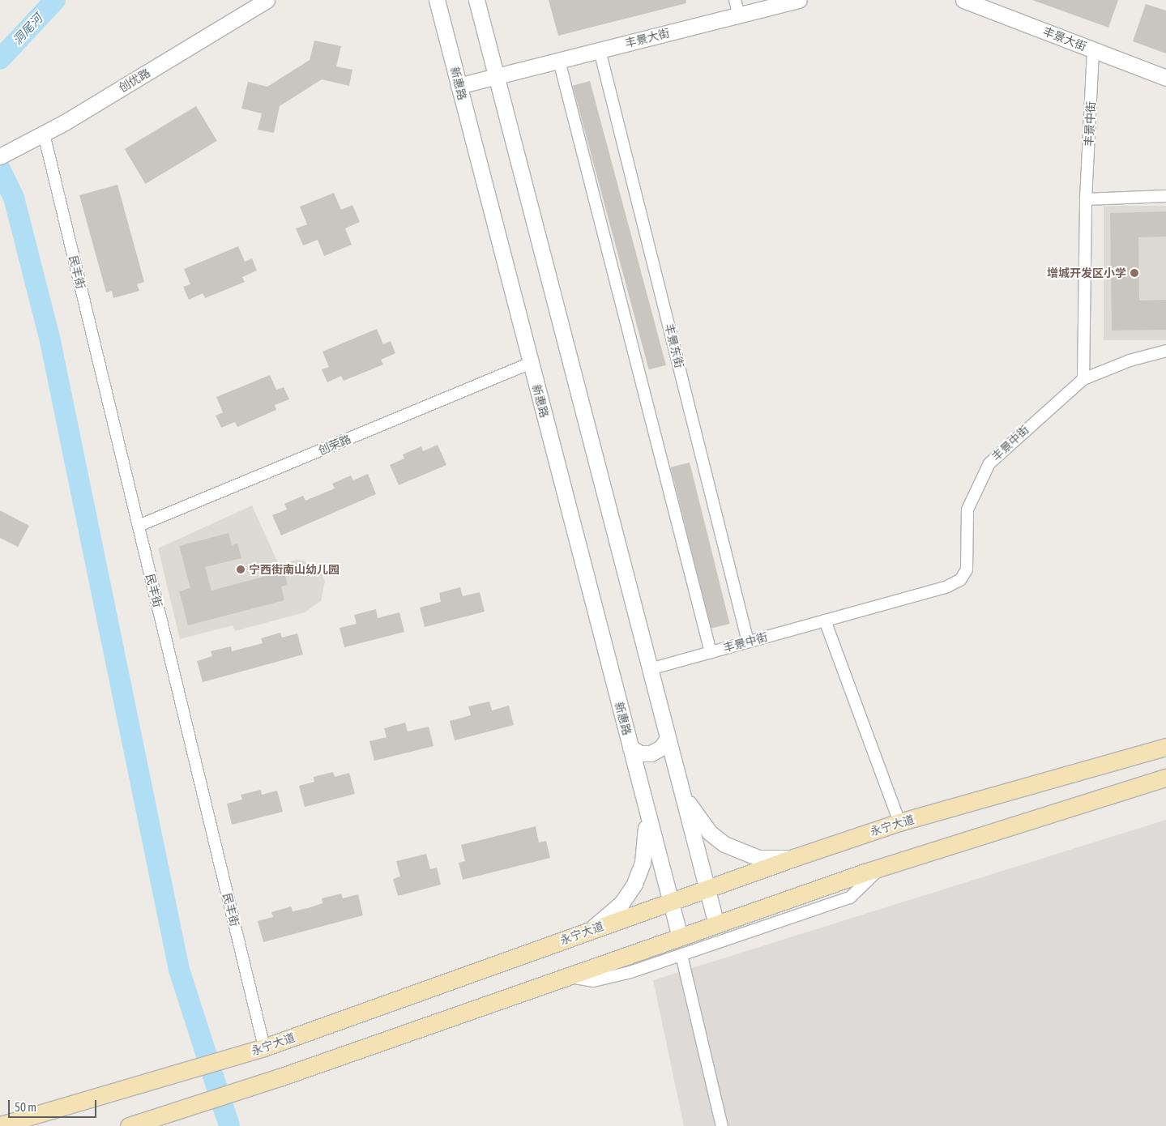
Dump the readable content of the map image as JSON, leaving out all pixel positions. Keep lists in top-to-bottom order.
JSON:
{
  "streets": {
    "main road": [
      "丰景大街",
      "创优路",
      "新惠路",
      "永宁大道"
    ],
    "street": [
      "丰景中街",
      "民丰街",
      "丰景东街",
      "创荣路"
    ]
  },
  "crossings": [
    ["丰景大街", "新惠路"],
    ["丰景大街", "丰景中街"],
    ["丰景大街", "丰景东街"],
    ["创优路", "民丰街"],
    ["新惠路", "创荣路"],
    ["丰景中街", "丰景东街"],
    ["民丰街", "创荣路"],
    ["民丰街", "永宁大道"]
  ],
  "water": ["洞尾河"],
  "places": ["增城开发区小学", "宁西街南山幼儿园"],
  "scale_bar": "50 m"
}
